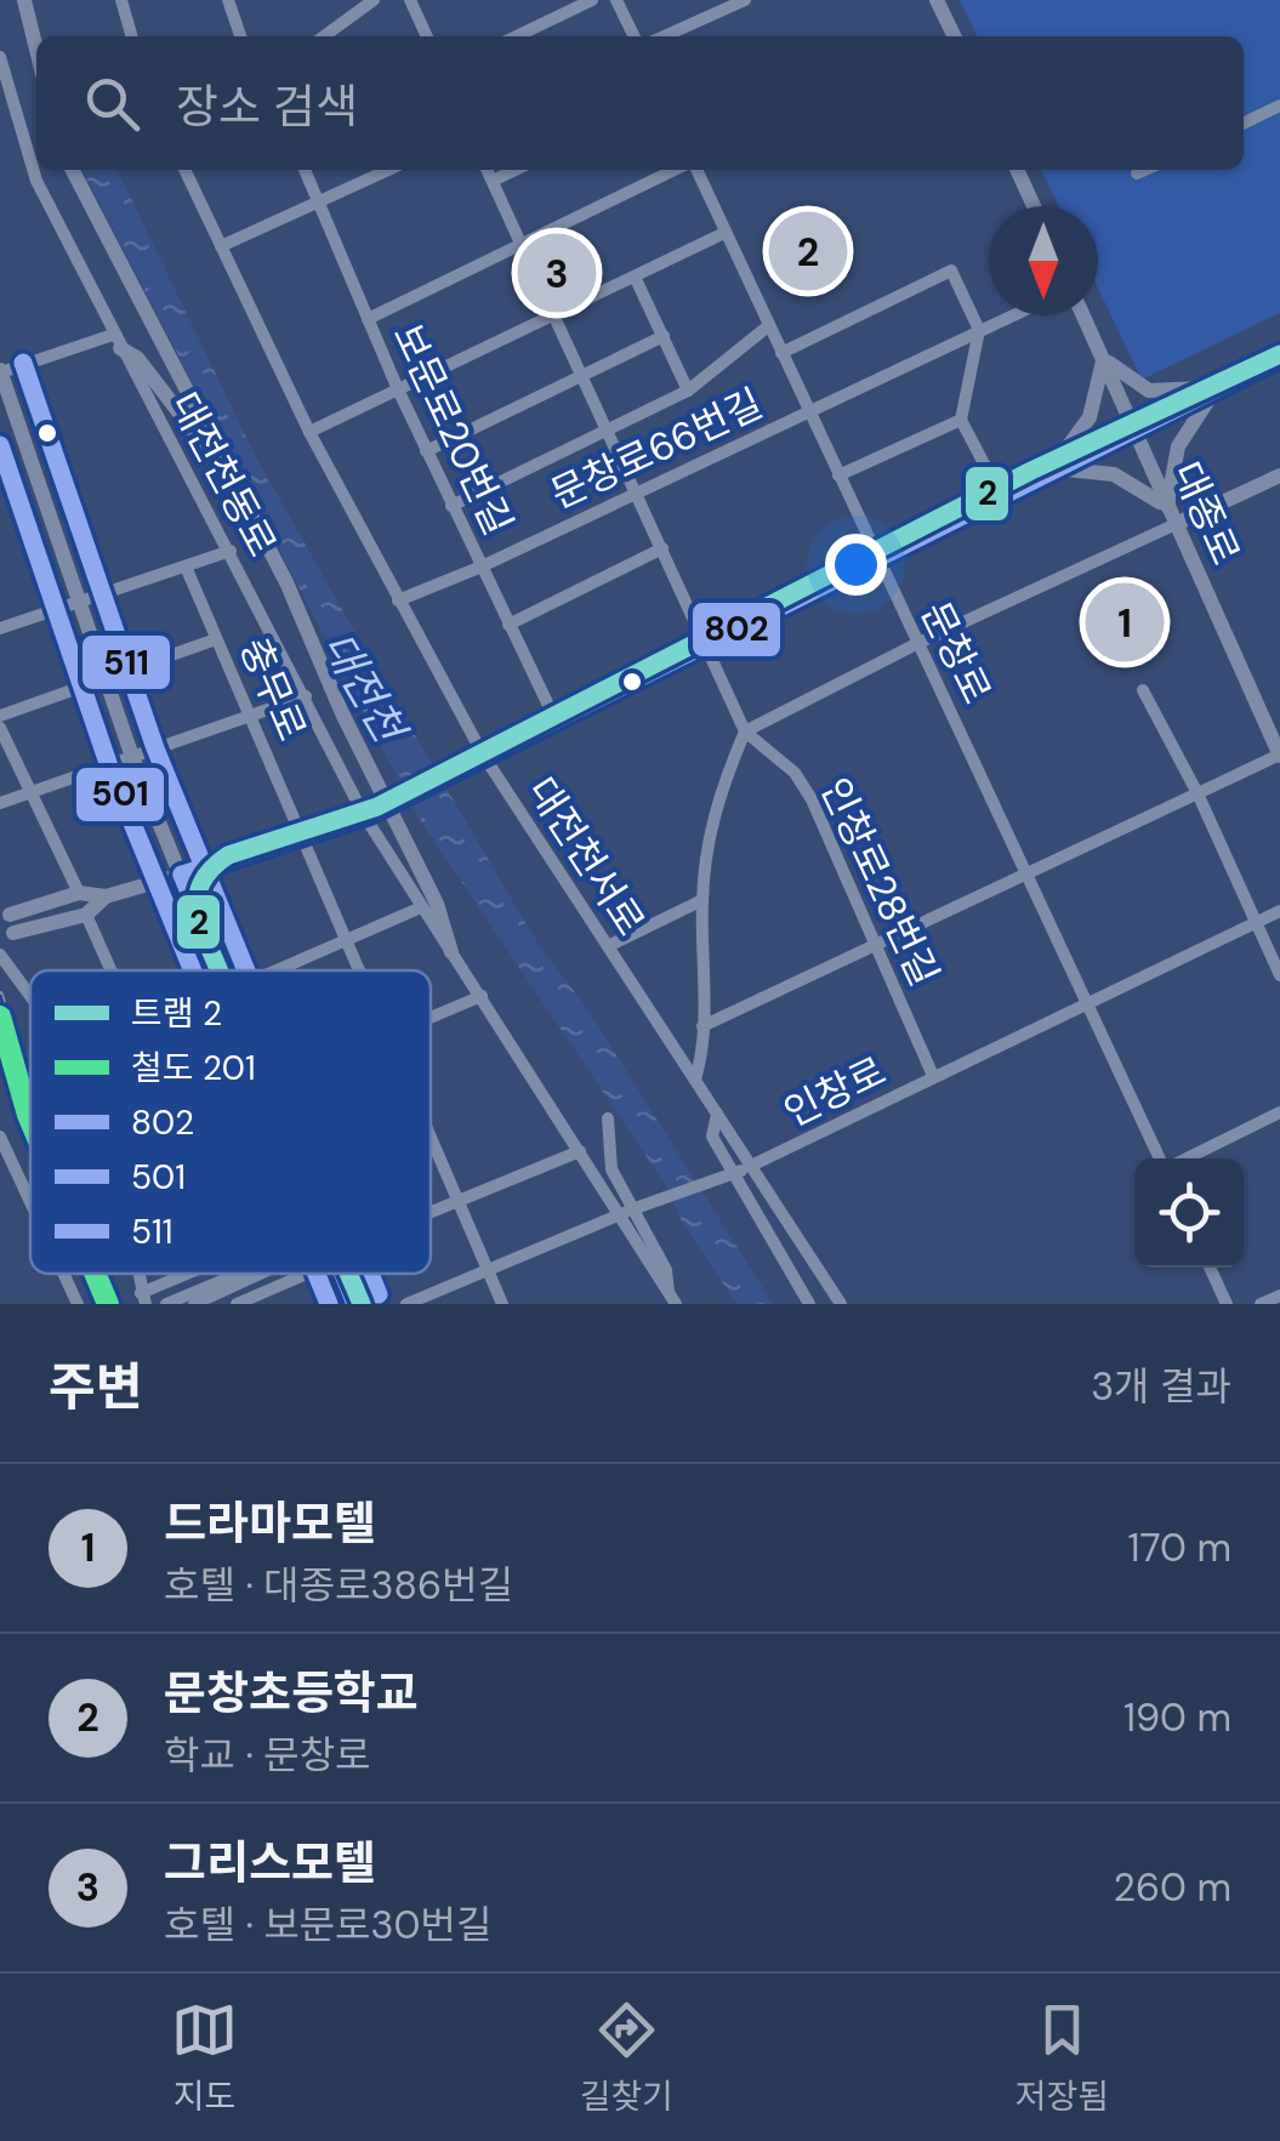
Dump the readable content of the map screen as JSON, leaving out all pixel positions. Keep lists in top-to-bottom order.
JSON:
{
  "streets": {
    "main road": ["대종로"],
    "street": [
      "보문로20번길",
      "문창로66번길",
      "대전천동로",
      "문창로",
      "충무로",
      "대전천서로",
      "인창로28번길",
      "인창로"
    ]
  },
  "crossings": [
    ["보문로20번길", "문창로66번길"],
    ["문창로66번길", "문창로"],
    ["문창로66번길", "대전천서로"],
    ["대전천동로", "인창로"],
    ["문창로", "인창로"],
    ["충무로", "인창로"],
    ["대전천서로", "인창로"],
    ["인창로28번길", "인창로"]
  ],
  "water": ["대전천"],
  "lines": [
    "tram line 2",
    "transit line 802",
    "transit line 511",
    "transit line 501",
    "rail line 201"
  ],
  "legend": [
    "트램 2",
    "철도 201",
    "802",
    "501",
    "511"
  ],
  "north": "bottom",
  "page": {
    "search": "장소 검색",
    "pins": ["2", "3", "1"],
    "heading": ["주변", "3개 결과"],
    "list": [
      {
        "mark": "1",
        "name": "드라마모텔",
        "note": "호텔 · 대종로386번길",
        "value": "170 m"
      },
      {
        "mark": "2",
        "name": "문창초등학교",
        "note": "학교 · 문창로",
        "value": "190 m"
      },
      {
        "mark": "3",
        "name": "그리스모텔",
        "note": "호텔 · 보문로30번길",
        "value": "260 m"
      }
    ],
    "nav": ["지도", "길찾기", "저장됨"]
  }
}
